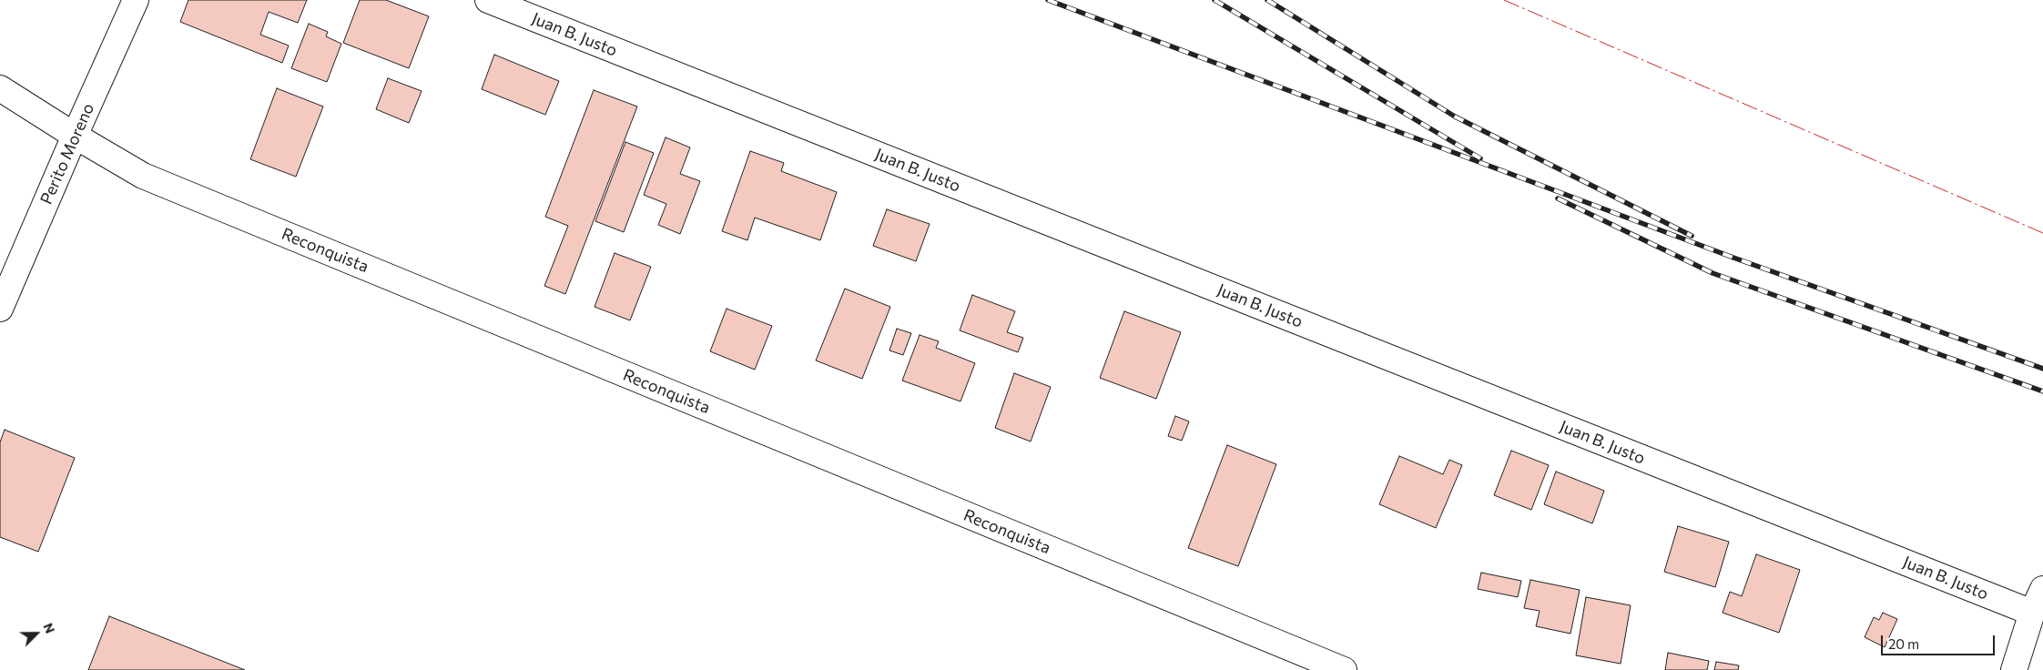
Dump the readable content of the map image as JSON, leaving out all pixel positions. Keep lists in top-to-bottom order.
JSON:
{
  "streets": {
    "street": ["Juan B. Justo", "Perito Moreno", "Reconquista"]
  },
  "crossings": [
    ["Perito Moreno", "Reconquista"]
  ],
  "scale_bar": "20 m",
  "north": "top right"
}
